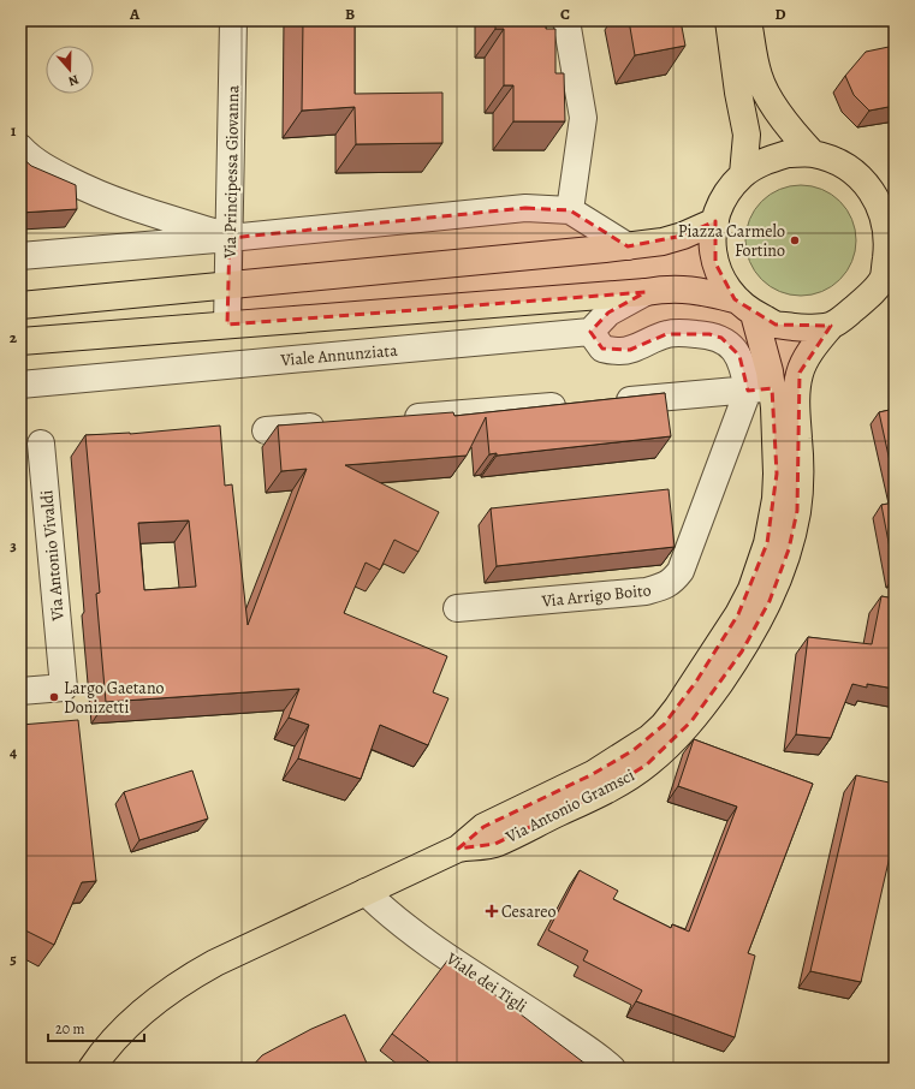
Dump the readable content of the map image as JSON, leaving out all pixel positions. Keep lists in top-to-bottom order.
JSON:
{
  "streets": {
    "main road": ["Via Antonio Gramsci"],
    "street": [
      "Via Principessa Giovanna",
      "Viale Annunziata",
      "Via Antonio Vivaldi",
      "Via Arrigo Boito",
      "Viale dei Tigli"
    ]
  },
  "crossings": [
    ["Via Arrigo Boito", "Via Antonio Gramsci"],
    ["Via Antonio Gramsci", "Viale dei Tigli"]
  ],
  "places": {
    "other": ["Piazza Carmelo Fortino", "Largo Gaetano Donizetti"],
    "health": ["Cesareo"]
  },
  "scale_bar": "20 m",
  "north": "bottom",
  "grid": {
    "columns": [
      "A",
      "B",
      "C",
      "D"
    ],
    "rows": [
      "1",
      "2",
      "3",
      "4",
      "5"
    ]
  }
}
